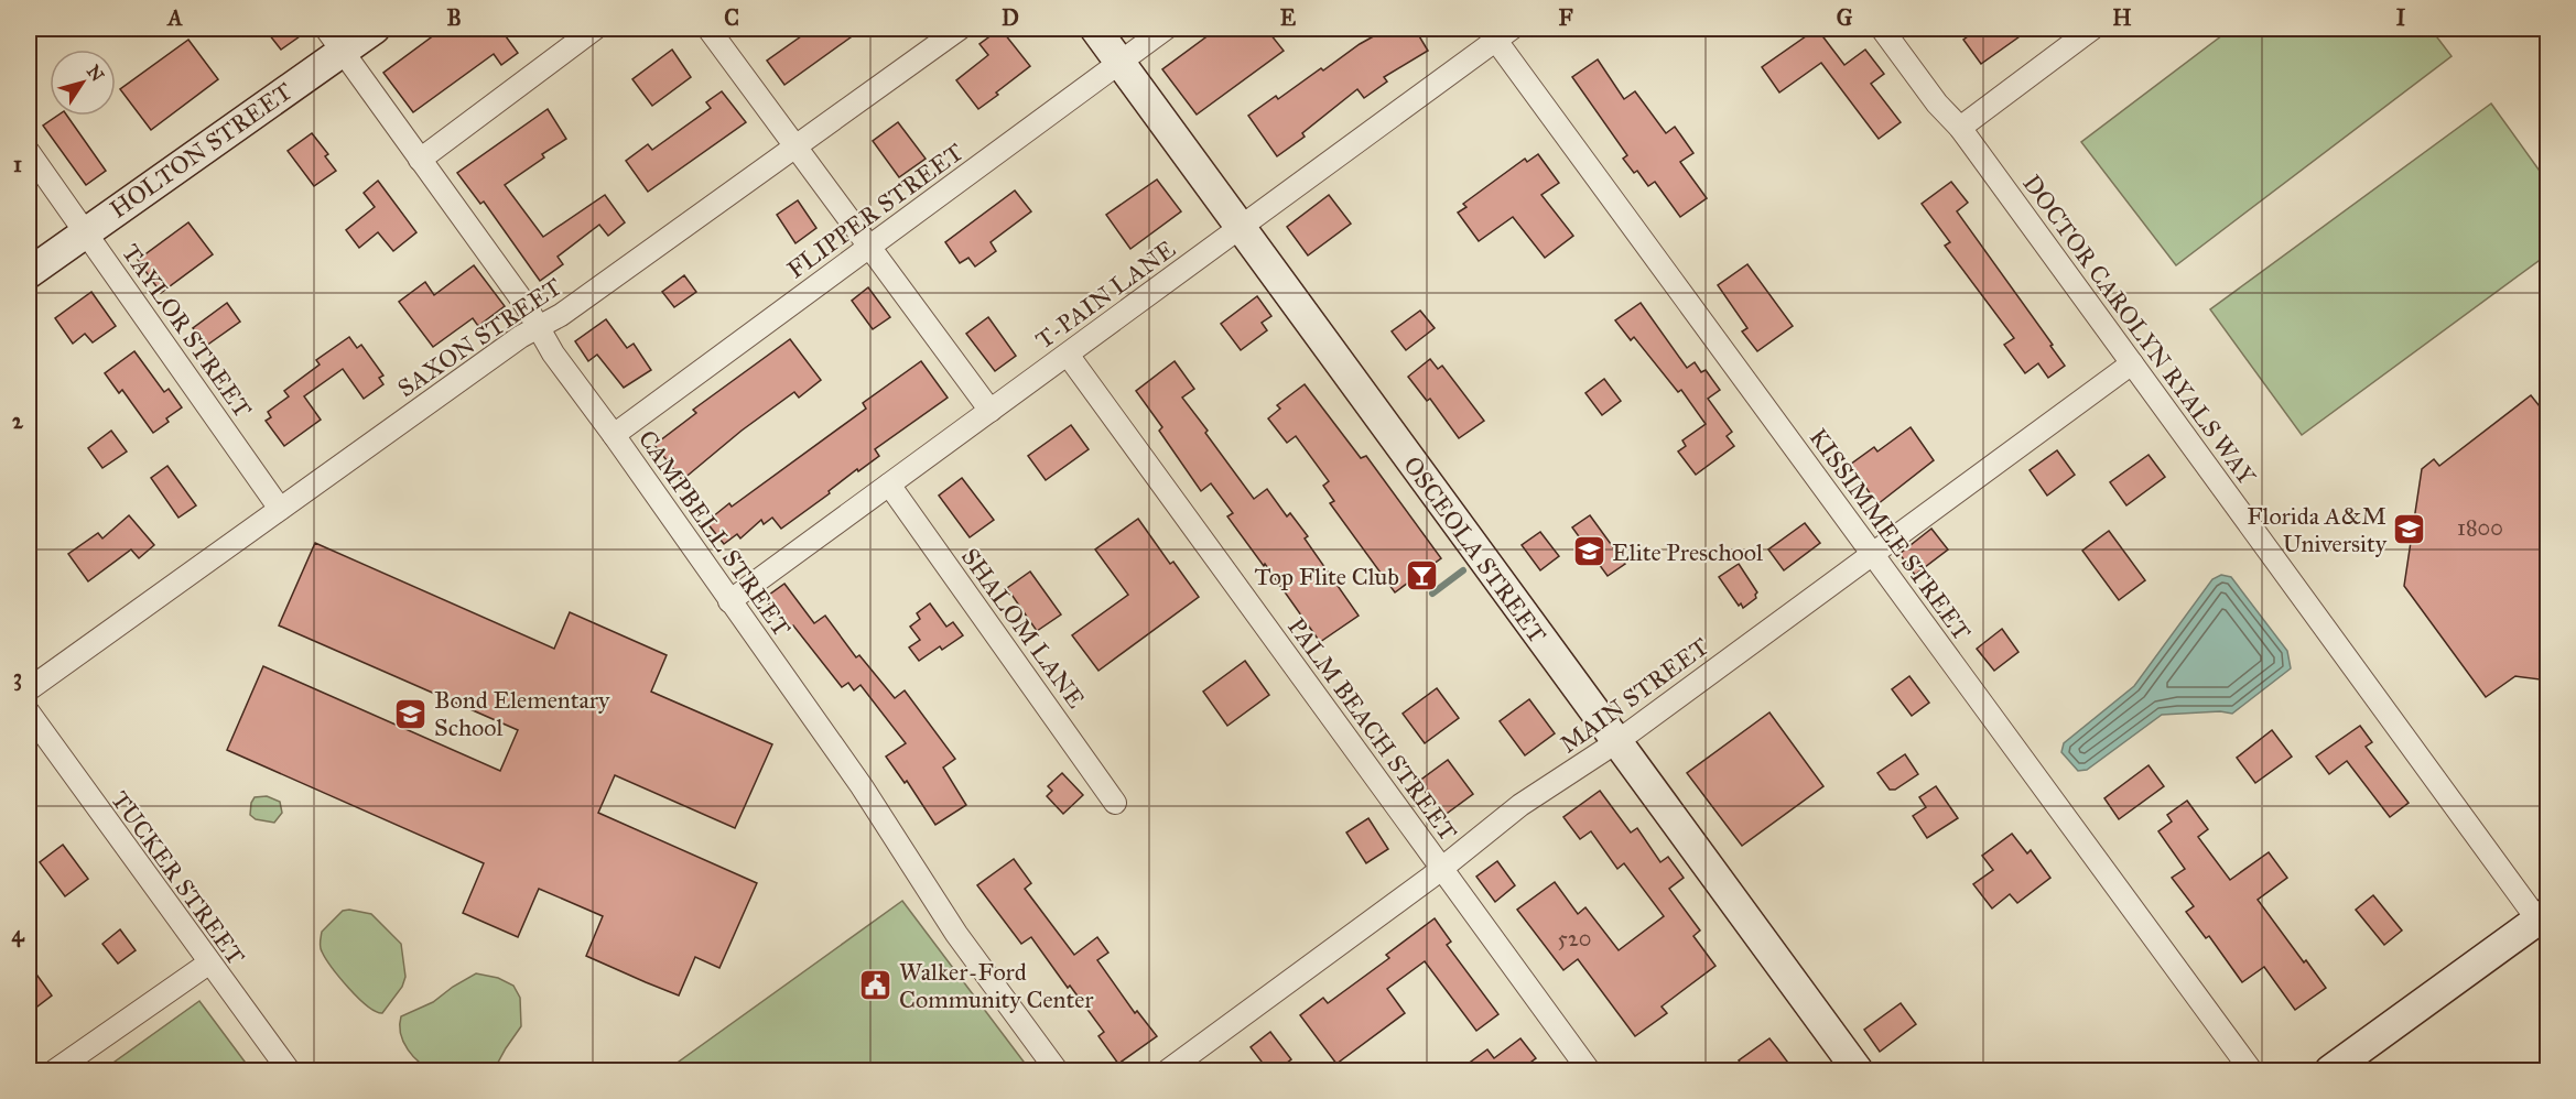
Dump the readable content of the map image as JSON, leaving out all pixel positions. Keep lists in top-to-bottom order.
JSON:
{
  "streets": {
    "street": [
      "HOLTON STREET",
      "FLIPPER STREET",
      "T-PAIN LANE",
      "DOCTOR CAROLYN RYALS WAY",
      "TAYLOR STREET",
      "SAXON STREET",
      "CAMPBELL STREET",
      "KISSIMMEE STREET",
      "OSCEOLA STREET",
      "SHALOM LANE",
      "MAIN STREET",
      "PALM BEACH STREET",
      "TUCKER STREET"
    ]
  },
  "crossings": [
    ["HOLTON STREET", "TAYLOR STREET"],
    ["HOLTON STREET", "CAMPBELL STREET"],
    ["FLIPPER STREET", "CAMPBELL STREET"],
    ["FLIPPER STREET", "OSCEOLA STREET"],
    ["T-PAIN LANE", "CAMPBELL STREET"],
    ["T-PAIN LANE", "KISSIMMEE STREET"],
    ["T-PAIN LANE", "OSCEOLA STREET"],
    ["T-PAIN LANE", "SHALOM LANE"],
    ["T-PAIN LANE", "PALM BEACH STREET"],
    ["DOCTOR CAROLYN RYALS WAY", "MAIN STREET"],
    ["TAYLOR STREET", "SAXON STREET"],
    ["SAXON STREET", "CAMPBELL STREET"],
    ["KISSIMMEE STREET", "MAIN STREET"],
    ["OSCEOLA STREET", "MAIN STREET"],
    ["MAIN STREET", "PALM BEACH STREET"]
  ],
  "places": {
    "school or university": ["Florida A&M University", "Elite Preschool", "Bond Elementary School"],
    "bar": ["Top Flite Club"],
    "public building": ["Walker-Ford Community Center"]
  },
  "house_numbers": ["1800", "520"],
  "north": "top right",
  "grid": {
    "columns": [
      "A",
      "B",
      "C",
      "D",
      "E",
      "F",
      "G",
      "H",
      "I"
    ],
    "rows": [
      "1",
      "2",
      "3",
      "4"
    ]
  }
}
